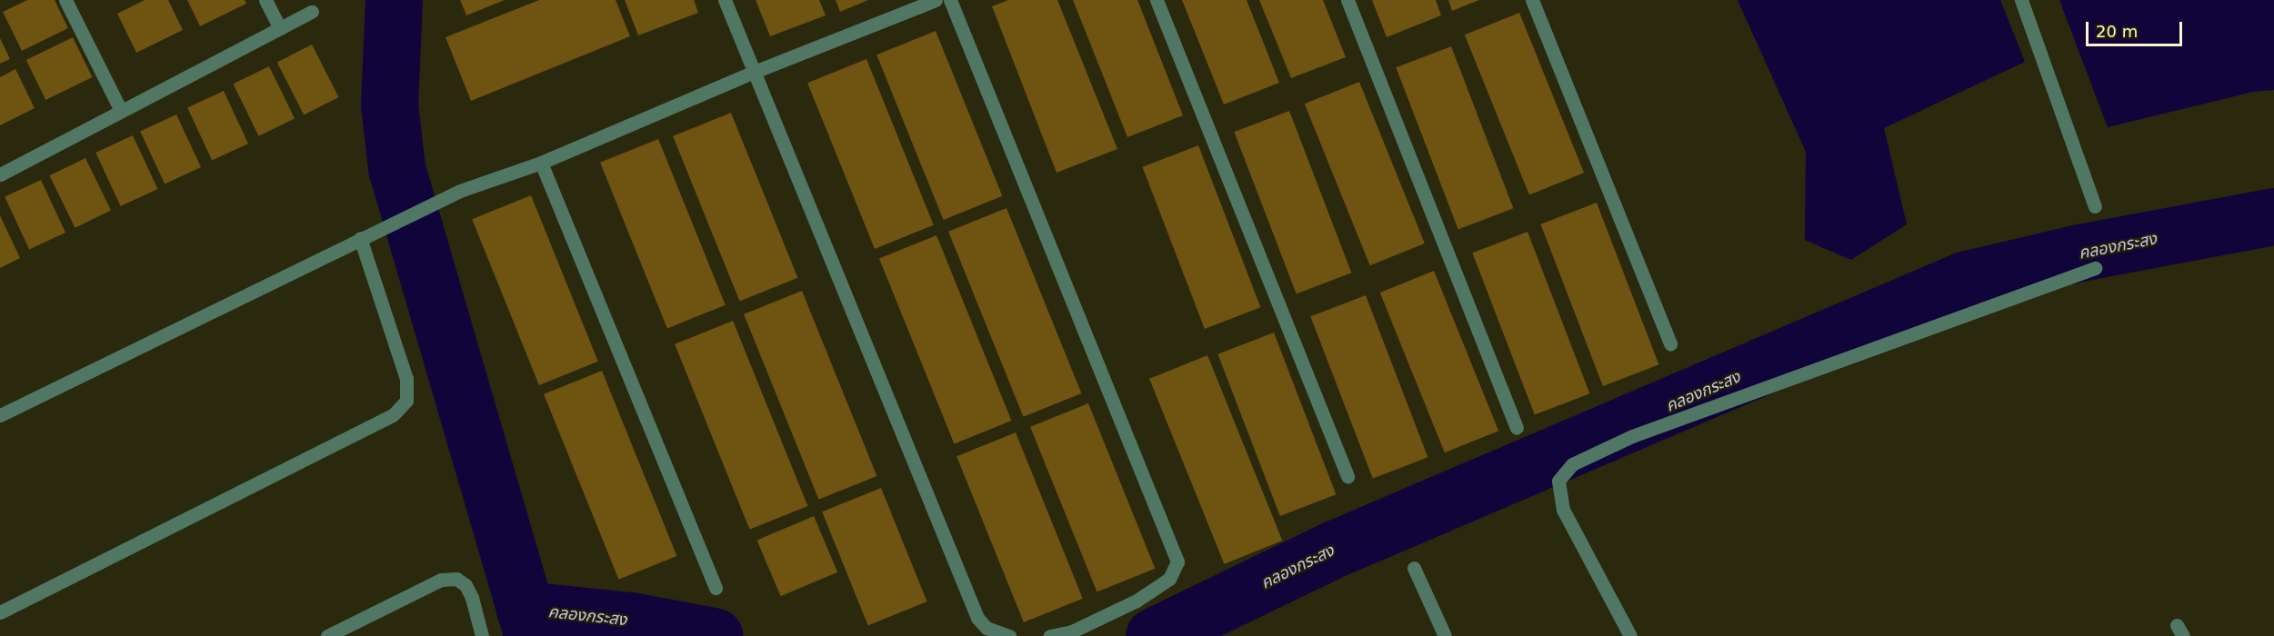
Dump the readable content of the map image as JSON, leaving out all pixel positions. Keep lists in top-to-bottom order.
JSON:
{
  "water": ["คลองกระสง"],
  "scale_bar": "20 m"
}
